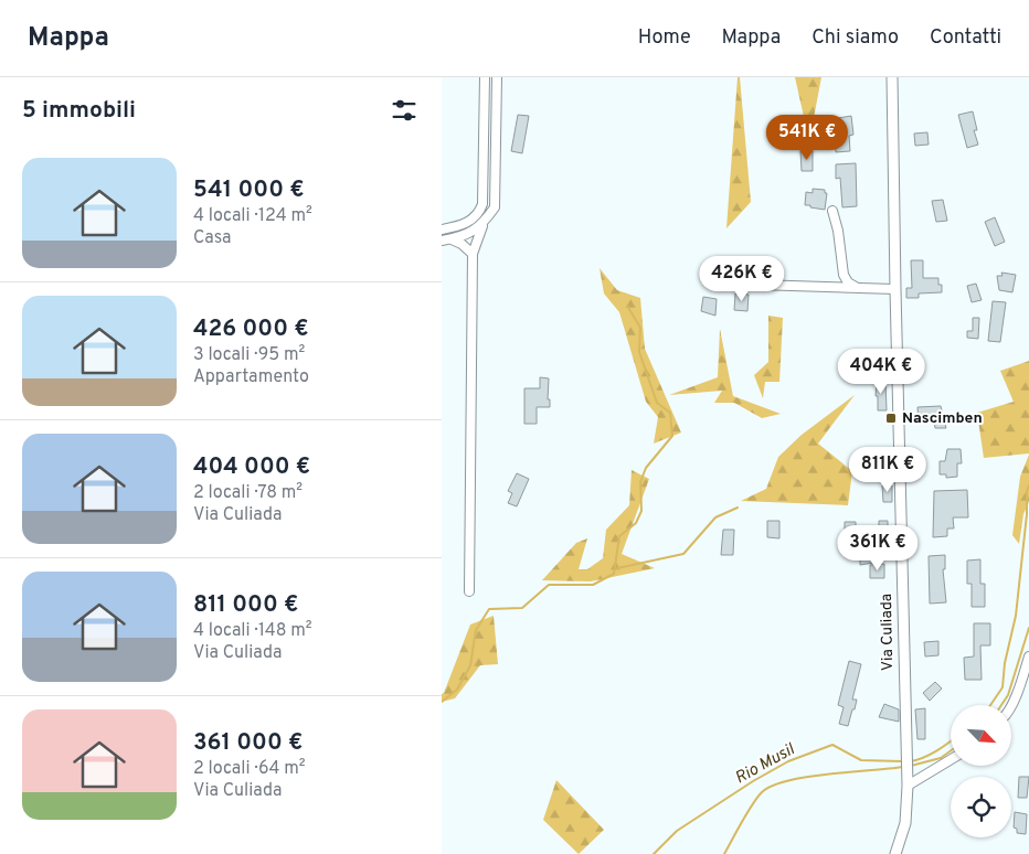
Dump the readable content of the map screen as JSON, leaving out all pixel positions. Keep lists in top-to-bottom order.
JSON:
{
  "streets": {
    "main road": ["Via Culiada"]
  },
  "water": ["Rio Musil"],
  "places": {
    "transit": ["Nascimben"]
  },
  "north": "bottom right",
  "page": {
    "header": "Mappa",
    "nav": [
      "Home",
      "Mappa",
      "Chi siamo",
      "Contatti"
    ],
    "heading": "5 immobili",
    "price": [
      "541K €",
      "426K €",
      "404K €",
      "811K €",
      "361K €"
    ],
    "list": [
      {
        "name": "541 000 €",
        "note": "4 locali · 124 m² · Casa"
      },
      {
        "name": "426 000 €",
        "note": "3 locali · 95 m² · Appartamento"
      },
      {
        "name": "404 000 €",
        "note": "2 locali · 78 m² · Via Culiada"
      },
      {
        "name": "811 000 €",
        "note": "4 locali · 148 m² · Via Culiada"
      },
      {
        "name": "361 000 €",
        "note": "2 locali · 64 m² · Via Culiada"
      }
    ]
  }
}
